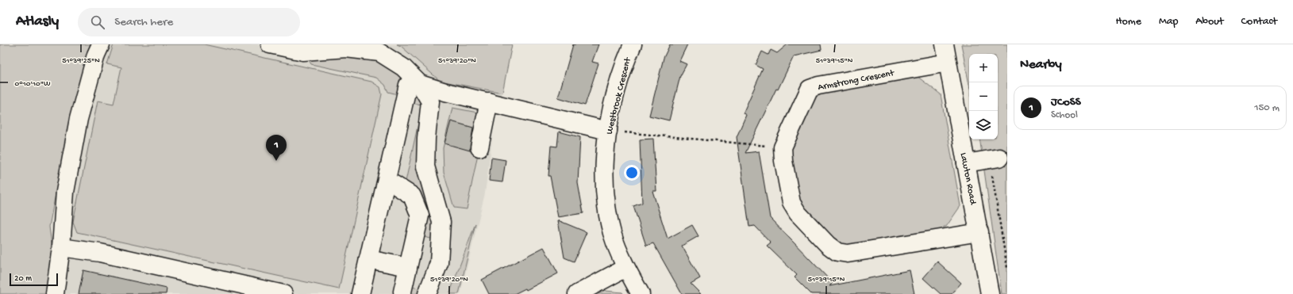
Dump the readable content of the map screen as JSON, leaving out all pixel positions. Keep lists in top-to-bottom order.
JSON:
{
  "streets": {
    "street": ["Armstrong Crescent", "Westbrook Crescent", "Lawton Road"]
  },
  "crossings": [
    ["Armstrong Crescent", "Lawton Road"]
  ],
  "scale_bar": "20 m",
  "page": {
    "header": "Atlasly",
    "search": "Search here",
    "nav": [
      "Home",
      "Map",
      "About",
      "Contact"
    ],
    "heading": "Nearby",
    "map_buttons": ["+", "−"],
    "list": [
      {
        "mark": "1",
        "name": "JCoSS",
        "note": "School",
        "value": "150 m"
      }
    ],
    "pins": "1",
    "scale": "20 m"
  },
  "coordinates": [
    "51°39'25\"N",
    "51°39'20\"N",
    "51°39'15\"N",
    "0°10'10\"W"
  ]
}
